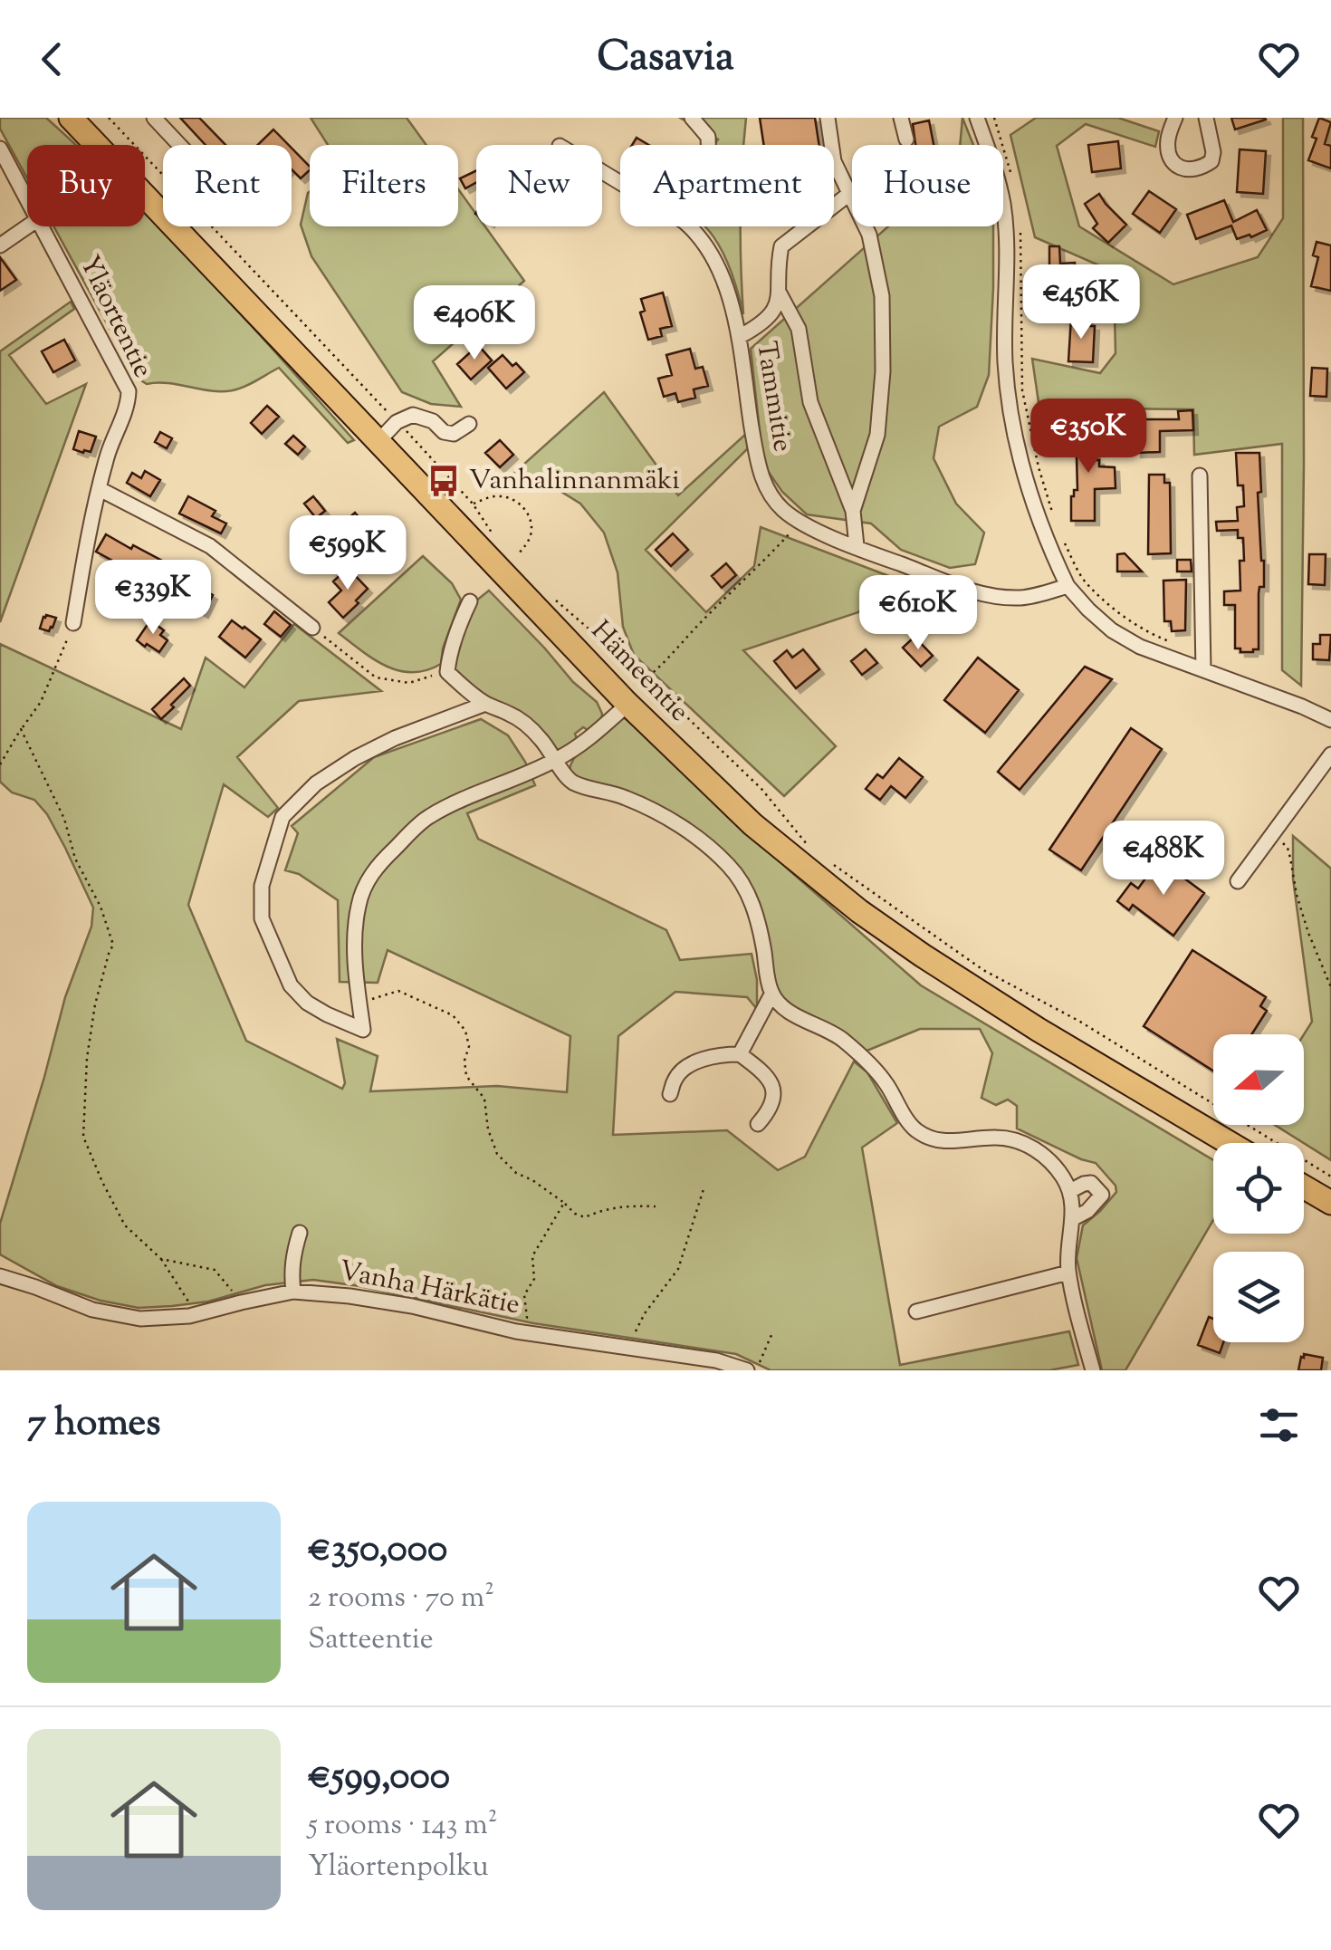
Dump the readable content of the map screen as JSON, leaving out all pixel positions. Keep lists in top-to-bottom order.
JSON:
{
  "streets": {
    "highway": ["Hämeentie"],
    "street": ["Yläortentie", "Tammitie", "Vanha Härkätie"]
  },
  "places": {
    "bus stop": ["Vanhalinnanmäki"]
  },
  "north": "left",
  "page": {
    "header": "Casavia",
    "chip": [
      "Buy",
      "Rent",
      "Filters",
      "New",
      "Apartment",
      "House"
    ],
    "price": [
      "€456K",
      "€406K",
      "€350K",
      "€599K",
      "€339K",
      "€610K",
      "€488K"
    ],
    "heading": "7 homes",
    "list": [
      {
        "name": "€350,000",
        "note": "2 rooms · 70 m² · Satteentie"
      },
      {
        "name": "€599,000",
        "note": "5 rooms · 143 m² · Yläortenpolku"
      }
    ]
  }
}
